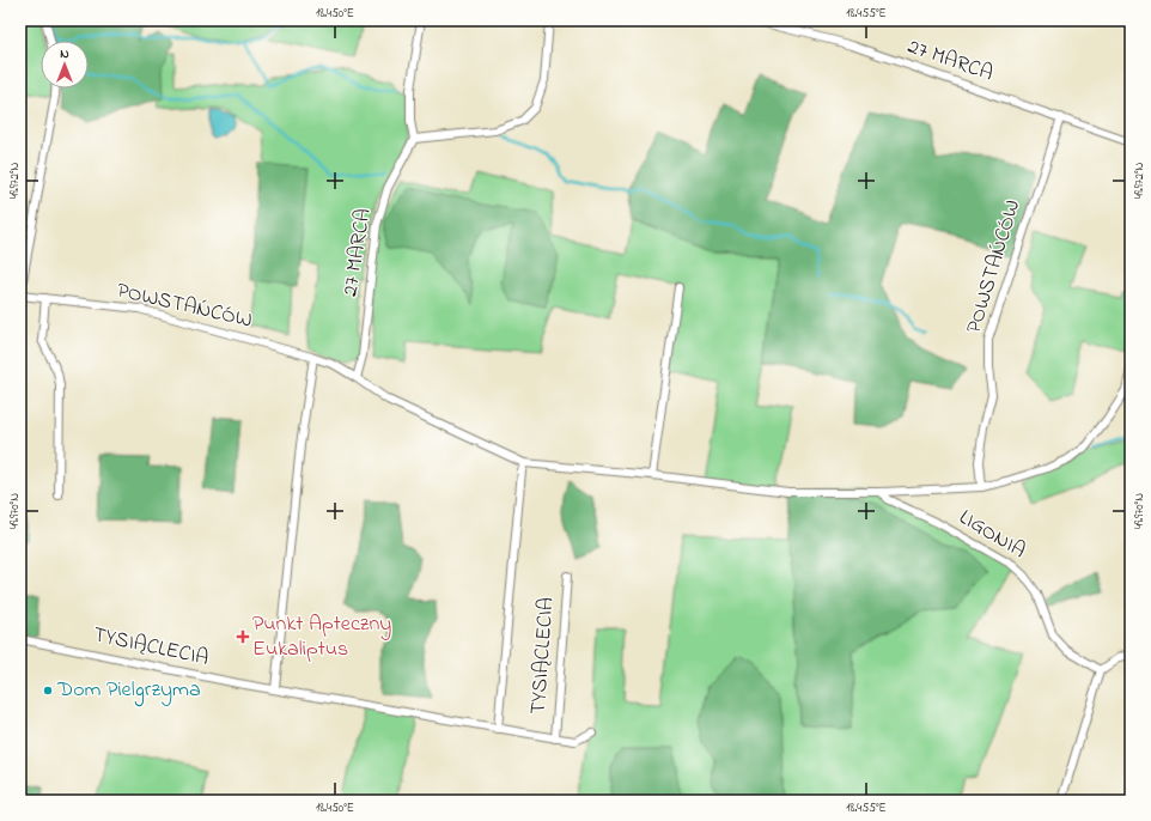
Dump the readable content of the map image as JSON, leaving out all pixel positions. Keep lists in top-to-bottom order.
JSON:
{
  "streets": {
    "street": [
      "27 MARCA",
      "POWSTAŃCÓW",
      "LIGONIA",
      "TYSIĄCLECIA"
    ]
  },
  "crossings": [
    ["27 MARCA", "POWSTAŃCÓW"],
    ["POWSTAŃCÓW", "LIGONIA"],
    ["POWSTAŃCÓW", "TYSIĄCLECIA"]
  ],
  "places": {
    "health": ["Punkt Apteczny Eukaliptus"],
    "other": ["Dom Pielgrzyma"]
  },
  "north": "top",
  "coordinates": [
    "18.450°E",
    "18.455°E",
    "49.972°N",
    "49.970°N"
  ]
}
